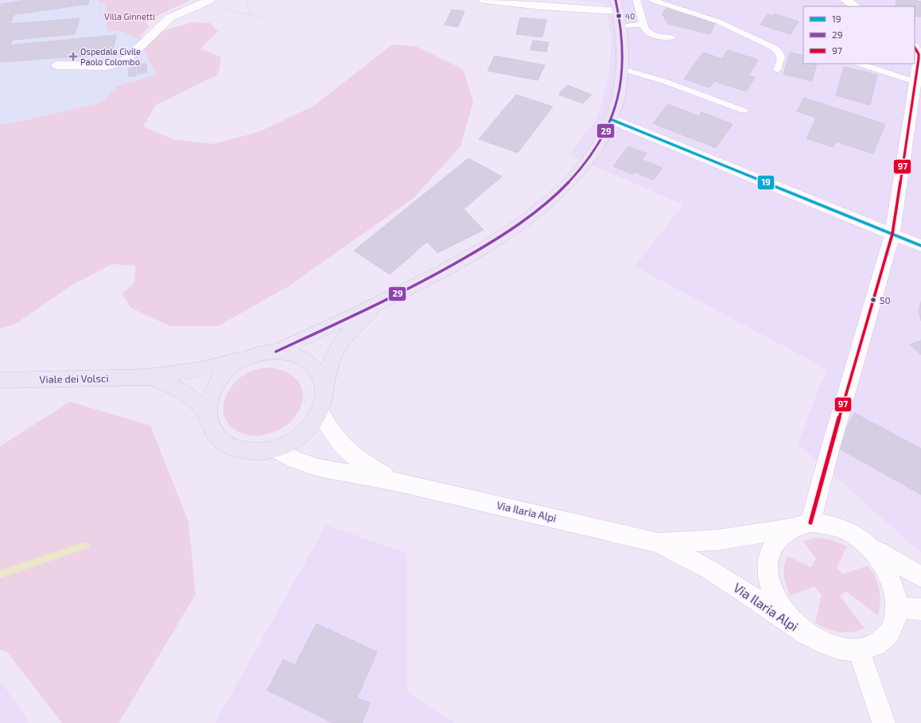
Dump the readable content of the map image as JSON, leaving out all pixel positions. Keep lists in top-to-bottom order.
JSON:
{
  "streets": {
    "main road": ["Viale dei Volsci"],
    "street": ["Via Ilaria Alpi"]
  },
  "parks": ["Villa Ginnetti"],
  "places": {
    "other": ["40", "50"],
    "health": ["Ospedale Civile Paolo Colombo"]
  },
  "lines": ["transit line 29", "transit line 97", "transit line 19"],
  "legend": ["19", "29", "97"]
}
